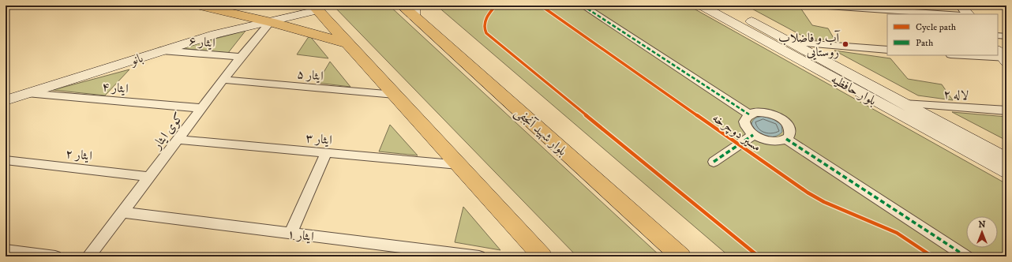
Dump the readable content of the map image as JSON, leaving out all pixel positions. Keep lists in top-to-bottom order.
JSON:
{
  "streets": {
    "main road": ["بانو", "بلوار حافظیه", "بلوار شهید آنجفی"],
    "street": [
      "ایثار ۶",
      "ایثار ۵",
      "ایثار ۴",
      "لاله ۲",
      "کوی ایثار",
      "ایثار ۳",
      "ایثار ۲",
      "ایثار ۱"
    ],
    "cycle path": ["مسیر دوچرخه"]
  },
  "crossings": [
    ["ایثار ۶", "بانو"],
    ["ایثار ۶", "کوی ایثار"],
    ["بانو", "ایثار ۴"],
    ["بانو", "کوی ایثار"],
    ["ایثار ۵", "کوی ایثار"],
    ["ایثار ۴", "کوی ایثار"],
    ["بلوار حافظیه", "لاله ۲"],
    ["کوی ایثار", "ایثار ۳"],
    ["کوی ایثار", "ایثار ۲"],
    ["کوی ایثار", "ایثار ۱"]
  ],
  "places": ["آب و فاضلاب روستایی"],
  "legend": ["Cycle path", "Path"],
  "north": "top"
}
